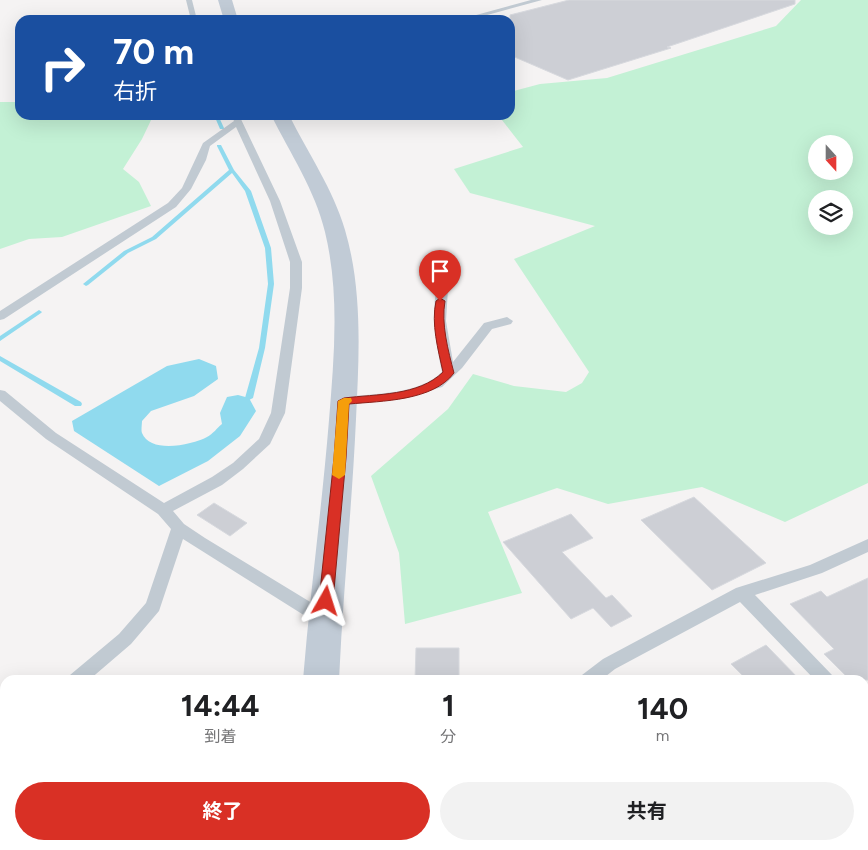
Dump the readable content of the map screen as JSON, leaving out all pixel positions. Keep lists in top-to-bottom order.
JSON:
{
  "north": "bottom",
  "page": {
    "turn": ["70 m", "右折"],
    "eta": [
      "14:44",
      "到着",
      "1",
      "分",
      "140",
      "m"
    ],
    "buttons": ["終了", "共有"]
  }
}
